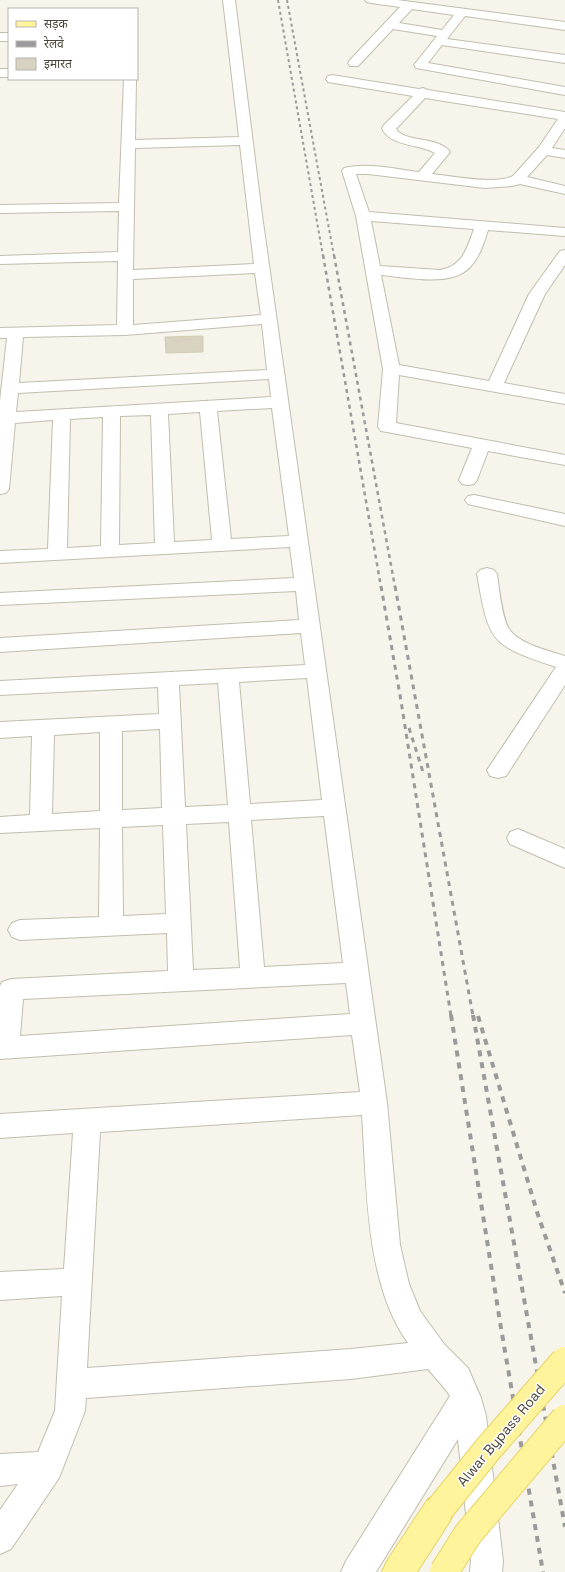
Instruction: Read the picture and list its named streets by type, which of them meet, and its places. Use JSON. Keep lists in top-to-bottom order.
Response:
{
  "streets": {
    "main road": ["Alwar Bypass Road"]
  },
  "legend": ["सड़क", "रेलवे", "इमारत"]
}
